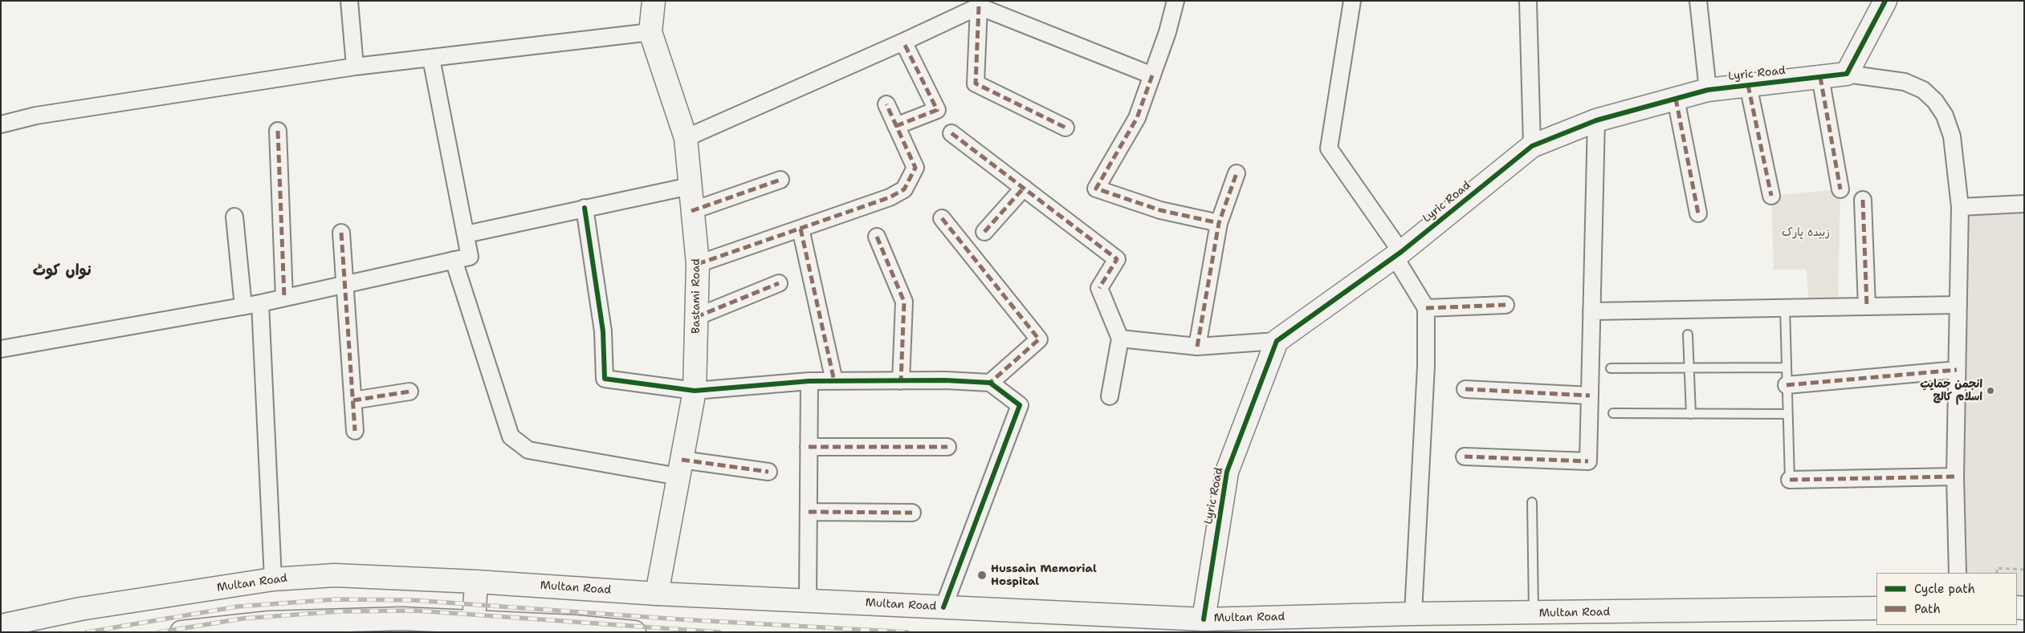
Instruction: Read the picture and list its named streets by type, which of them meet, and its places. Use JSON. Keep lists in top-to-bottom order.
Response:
{
  "streets": {
    "main road": ["Lyric Road", "Bastami Road", "Multan Road"]
  },
  "crossings": [
    ["Lyric Road", "Multan Road"],
    ["Bastami Road", "Multan Road"]
  ],
  "districts": ["نواں کوٹ"],
  "parks": ["زبیدہ پارک"],
  "places": ["انجمن حمایتِ اسلام کالج", "Hussain Memorial Hospital"],
  "legend": ["Cycle path", "Path"]
}
